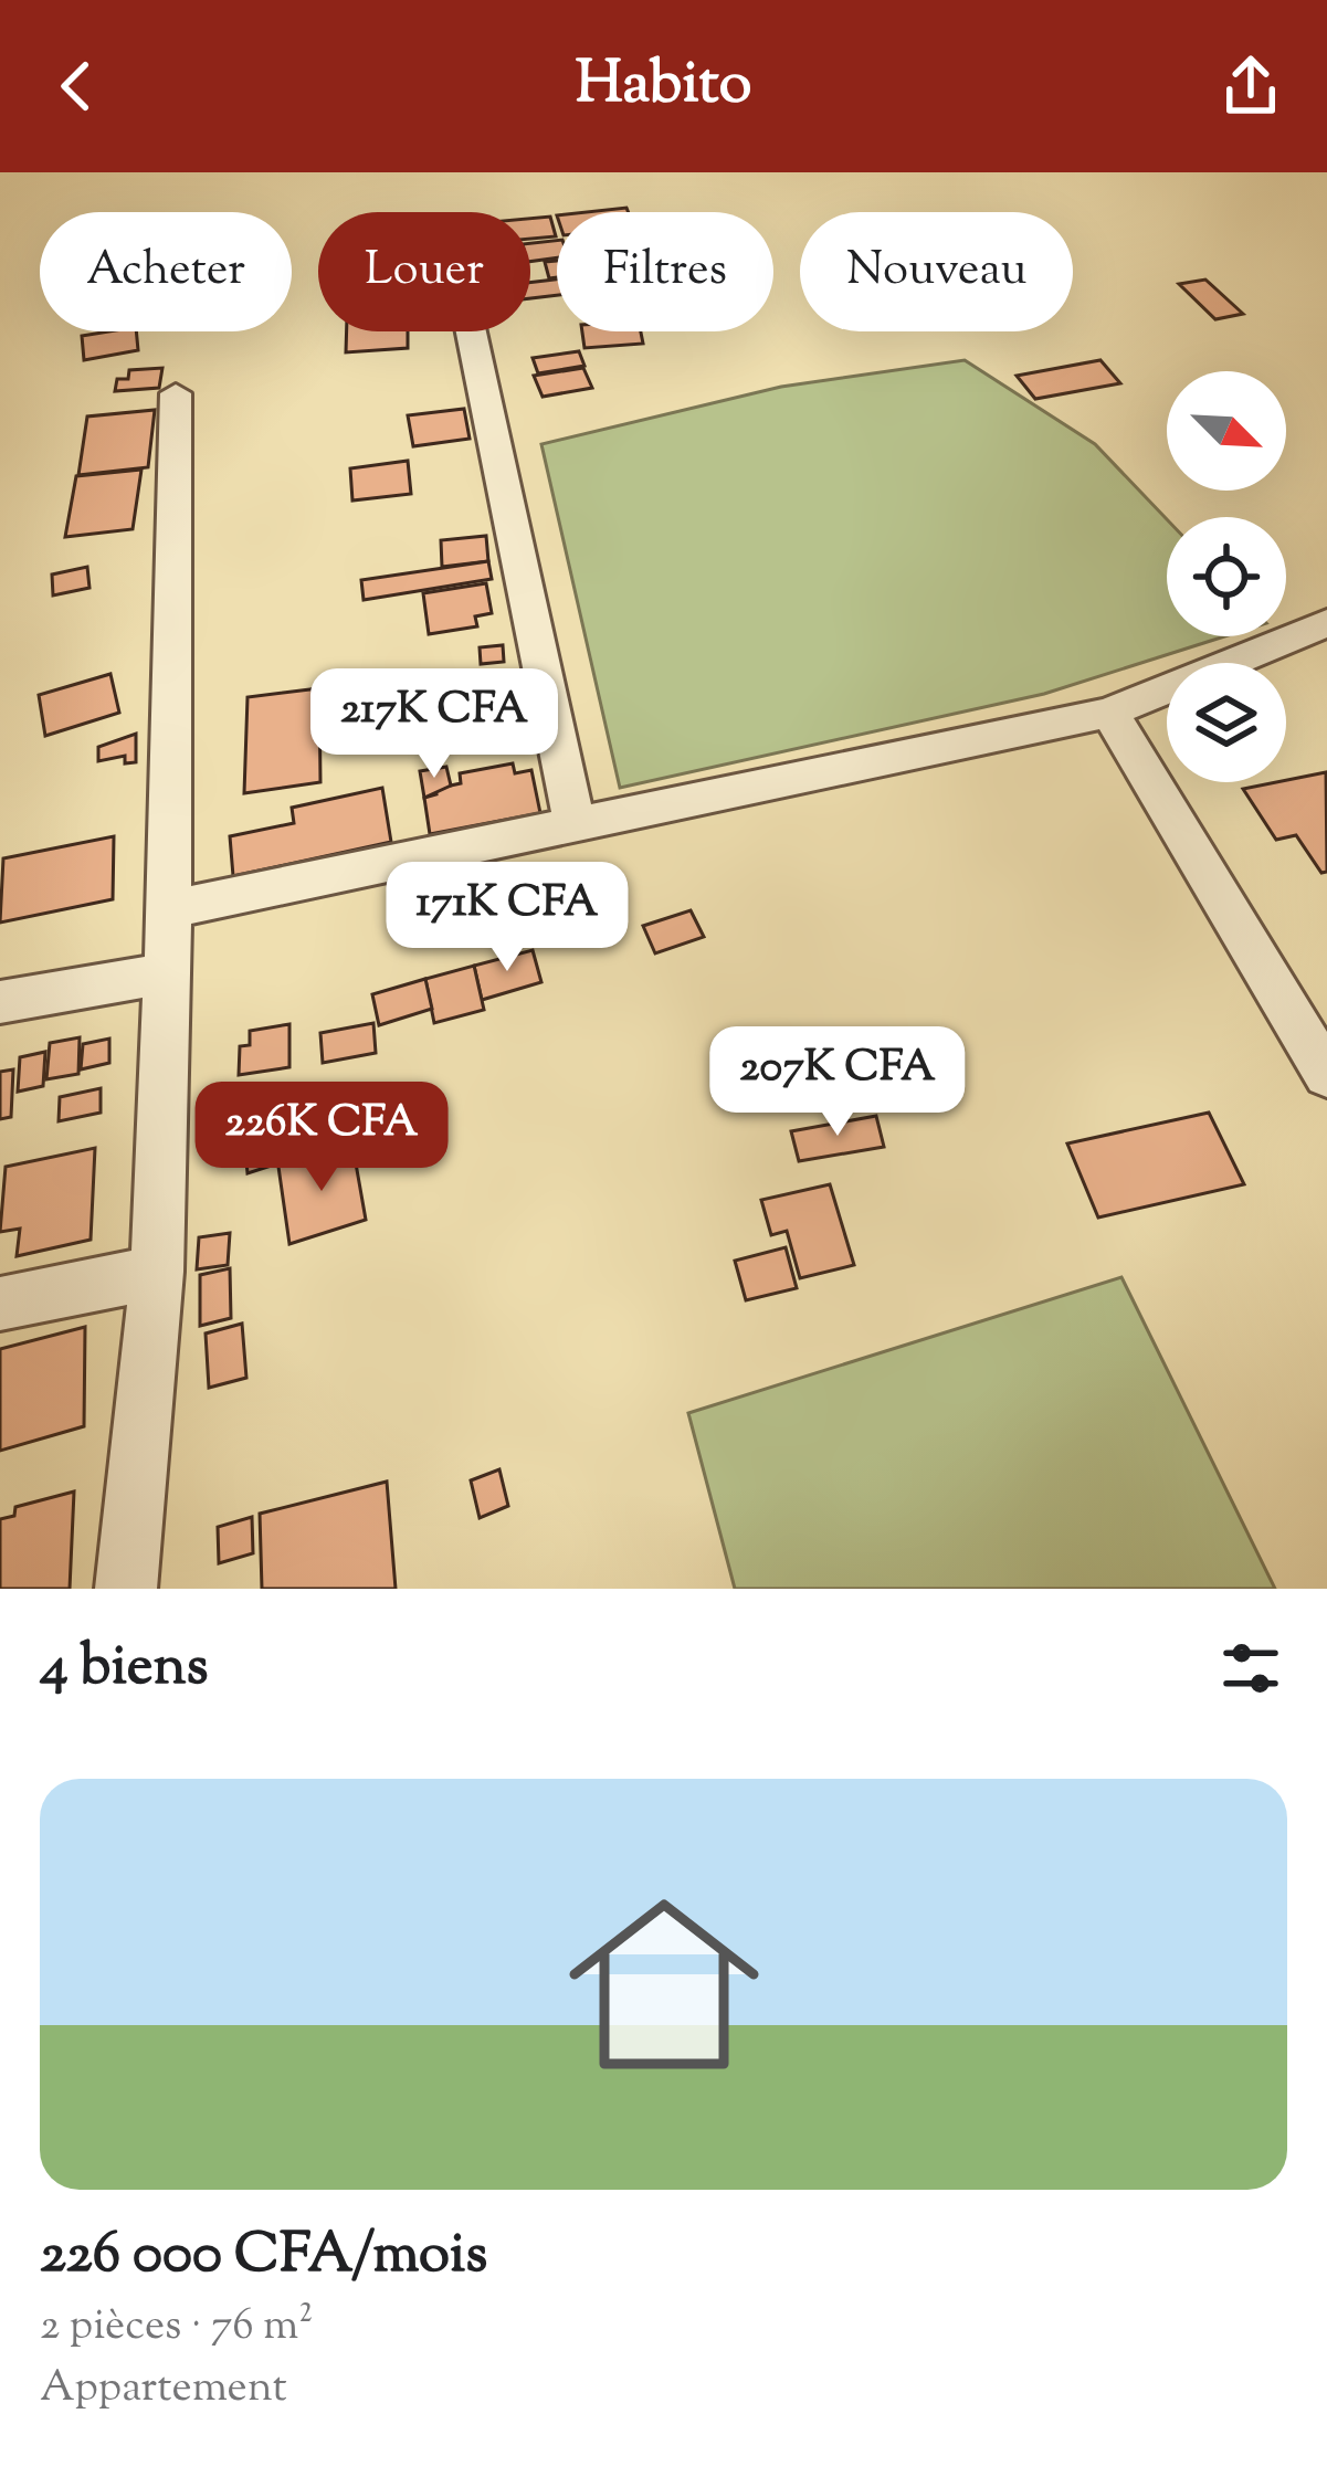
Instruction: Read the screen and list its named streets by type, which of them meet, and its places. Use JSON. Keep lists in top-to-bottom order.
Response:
{
  "north": "bottom right",
  "page": {
    "header": "Habito",
    "chip": [
      "Acheter",
      "Louer",
      "Filtres",
      "Nouveau"
    ],
    "price": [
      "217K CFA",
      "171K CFA",
      "207K CFA",
      "226K CFA"
    ],
    "heading": "4 biens",
    "list": [
      {
        "name": "226 000 CFA/mois",
        "note": "2 pièces · 76 m² · Appartement"
      }
    ]
  }
}
